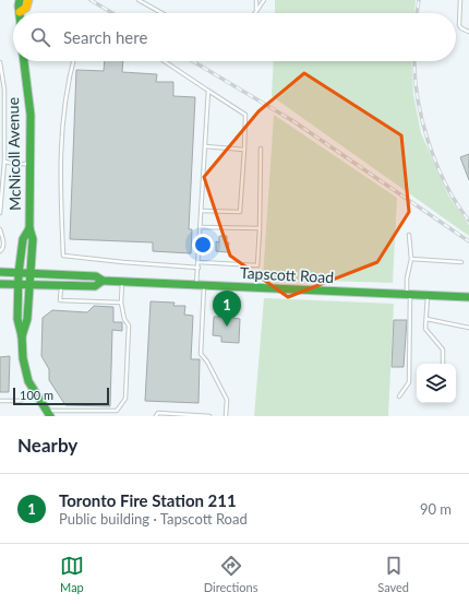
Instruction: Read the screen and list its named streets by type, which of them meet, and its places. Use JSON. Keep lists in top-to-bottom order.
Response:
{
  "streets": {
    "street": ["McNicoll Avenue", "Tapscott Road"]
  },
  "crossings": [
    ["McNicoll Avenue", "Tapscott Road"]
  ],
  "scale_bar": "100 m",
  "page": {
    "search": "Search here",
    "pins": "1",
    "scale": "100 m",
    "heading": "Nearby",
    "list": [
      {
        "mark": "1",
        "name": "Toronto Fire Station 211",
        "note": "Public building · Tapscott Road",
        "value": "90 m"
      }
    ],
    "nav": ["Map", "Directions", "Saved"]
  }
}
